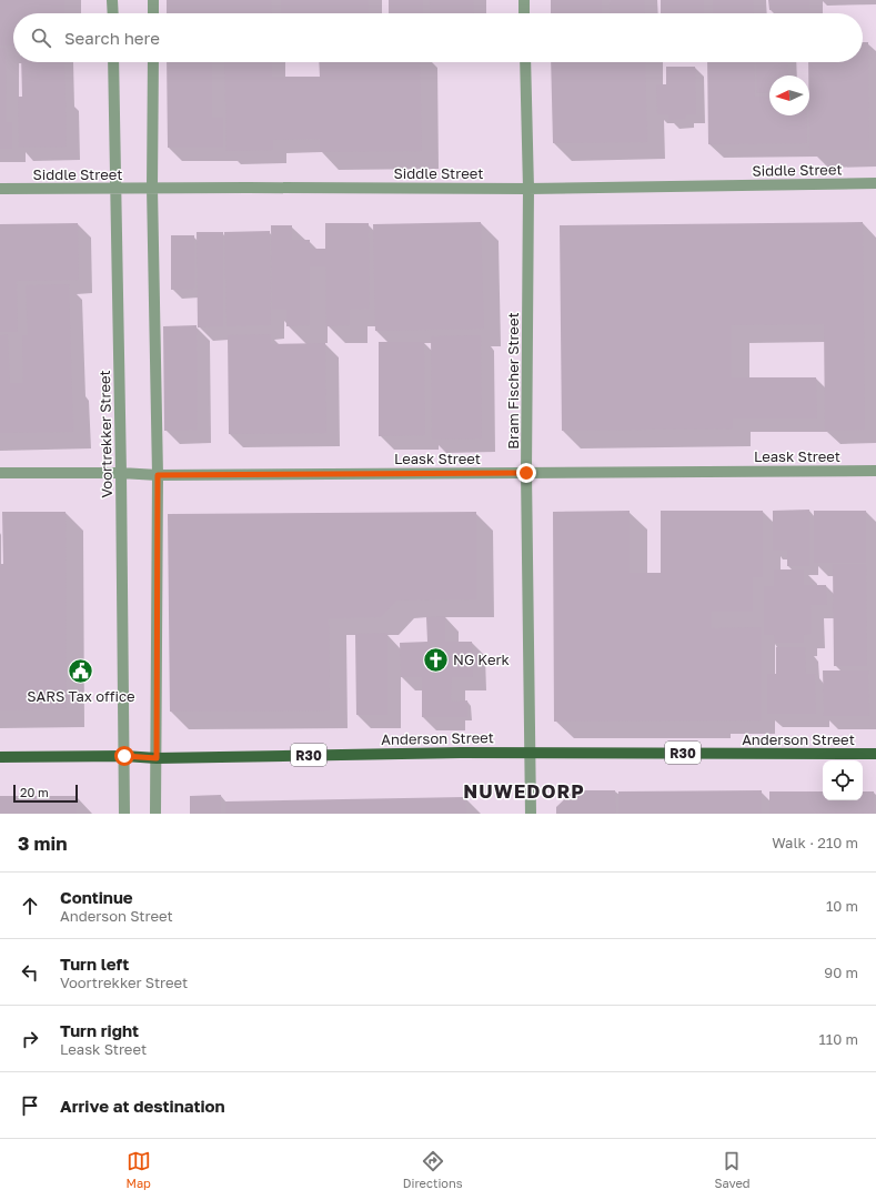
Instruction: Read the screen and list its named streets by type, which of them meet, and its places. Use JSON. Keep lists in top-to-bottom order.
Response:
{
  "streets": {
    "main road": ["Anderson Street", "R30"],
    "street": [
      "Siddle Street",
      "Bram Fischer Street",
      "Voortrekker Street",
      "Leask Street"
    ]
  },
  "crossings": [
    ["Siddle Street", "Bram Fischer Street"],
    ["Siddle Street", "Voortrekker Street"],
    ["Bram Fischer Street", "Leask Street"],
    ["Bram Fischer Street", "Anderson Street"],
    ["Voortrekker Street", "Leask Street"],
    ["Voortrekker Street", "Anderson Street"]
  ],
  "districts": ["NUWEDORP"],
  "places": {
    "church": ["NG Kerk"],
    "public building": ["SARS Tax office"]
  },
  "scale_bar": "20 m",
  "north": "left",
  "page": {
    "search": "Search here",
    "scale": "20 m",
    "heading": ["3 min", "Walk · 210 m"],
    "list": [
      ["Continue", "Anderson Street", "10 m"],
      ["Turn left", "Voortrekker Street", "90 m"],
      ["Turn right", "Leask Street", "110 m"],
      "Arrive at destination"
    ],
    "nav": ["Map", "Directions", "Saved"]
  }
}
